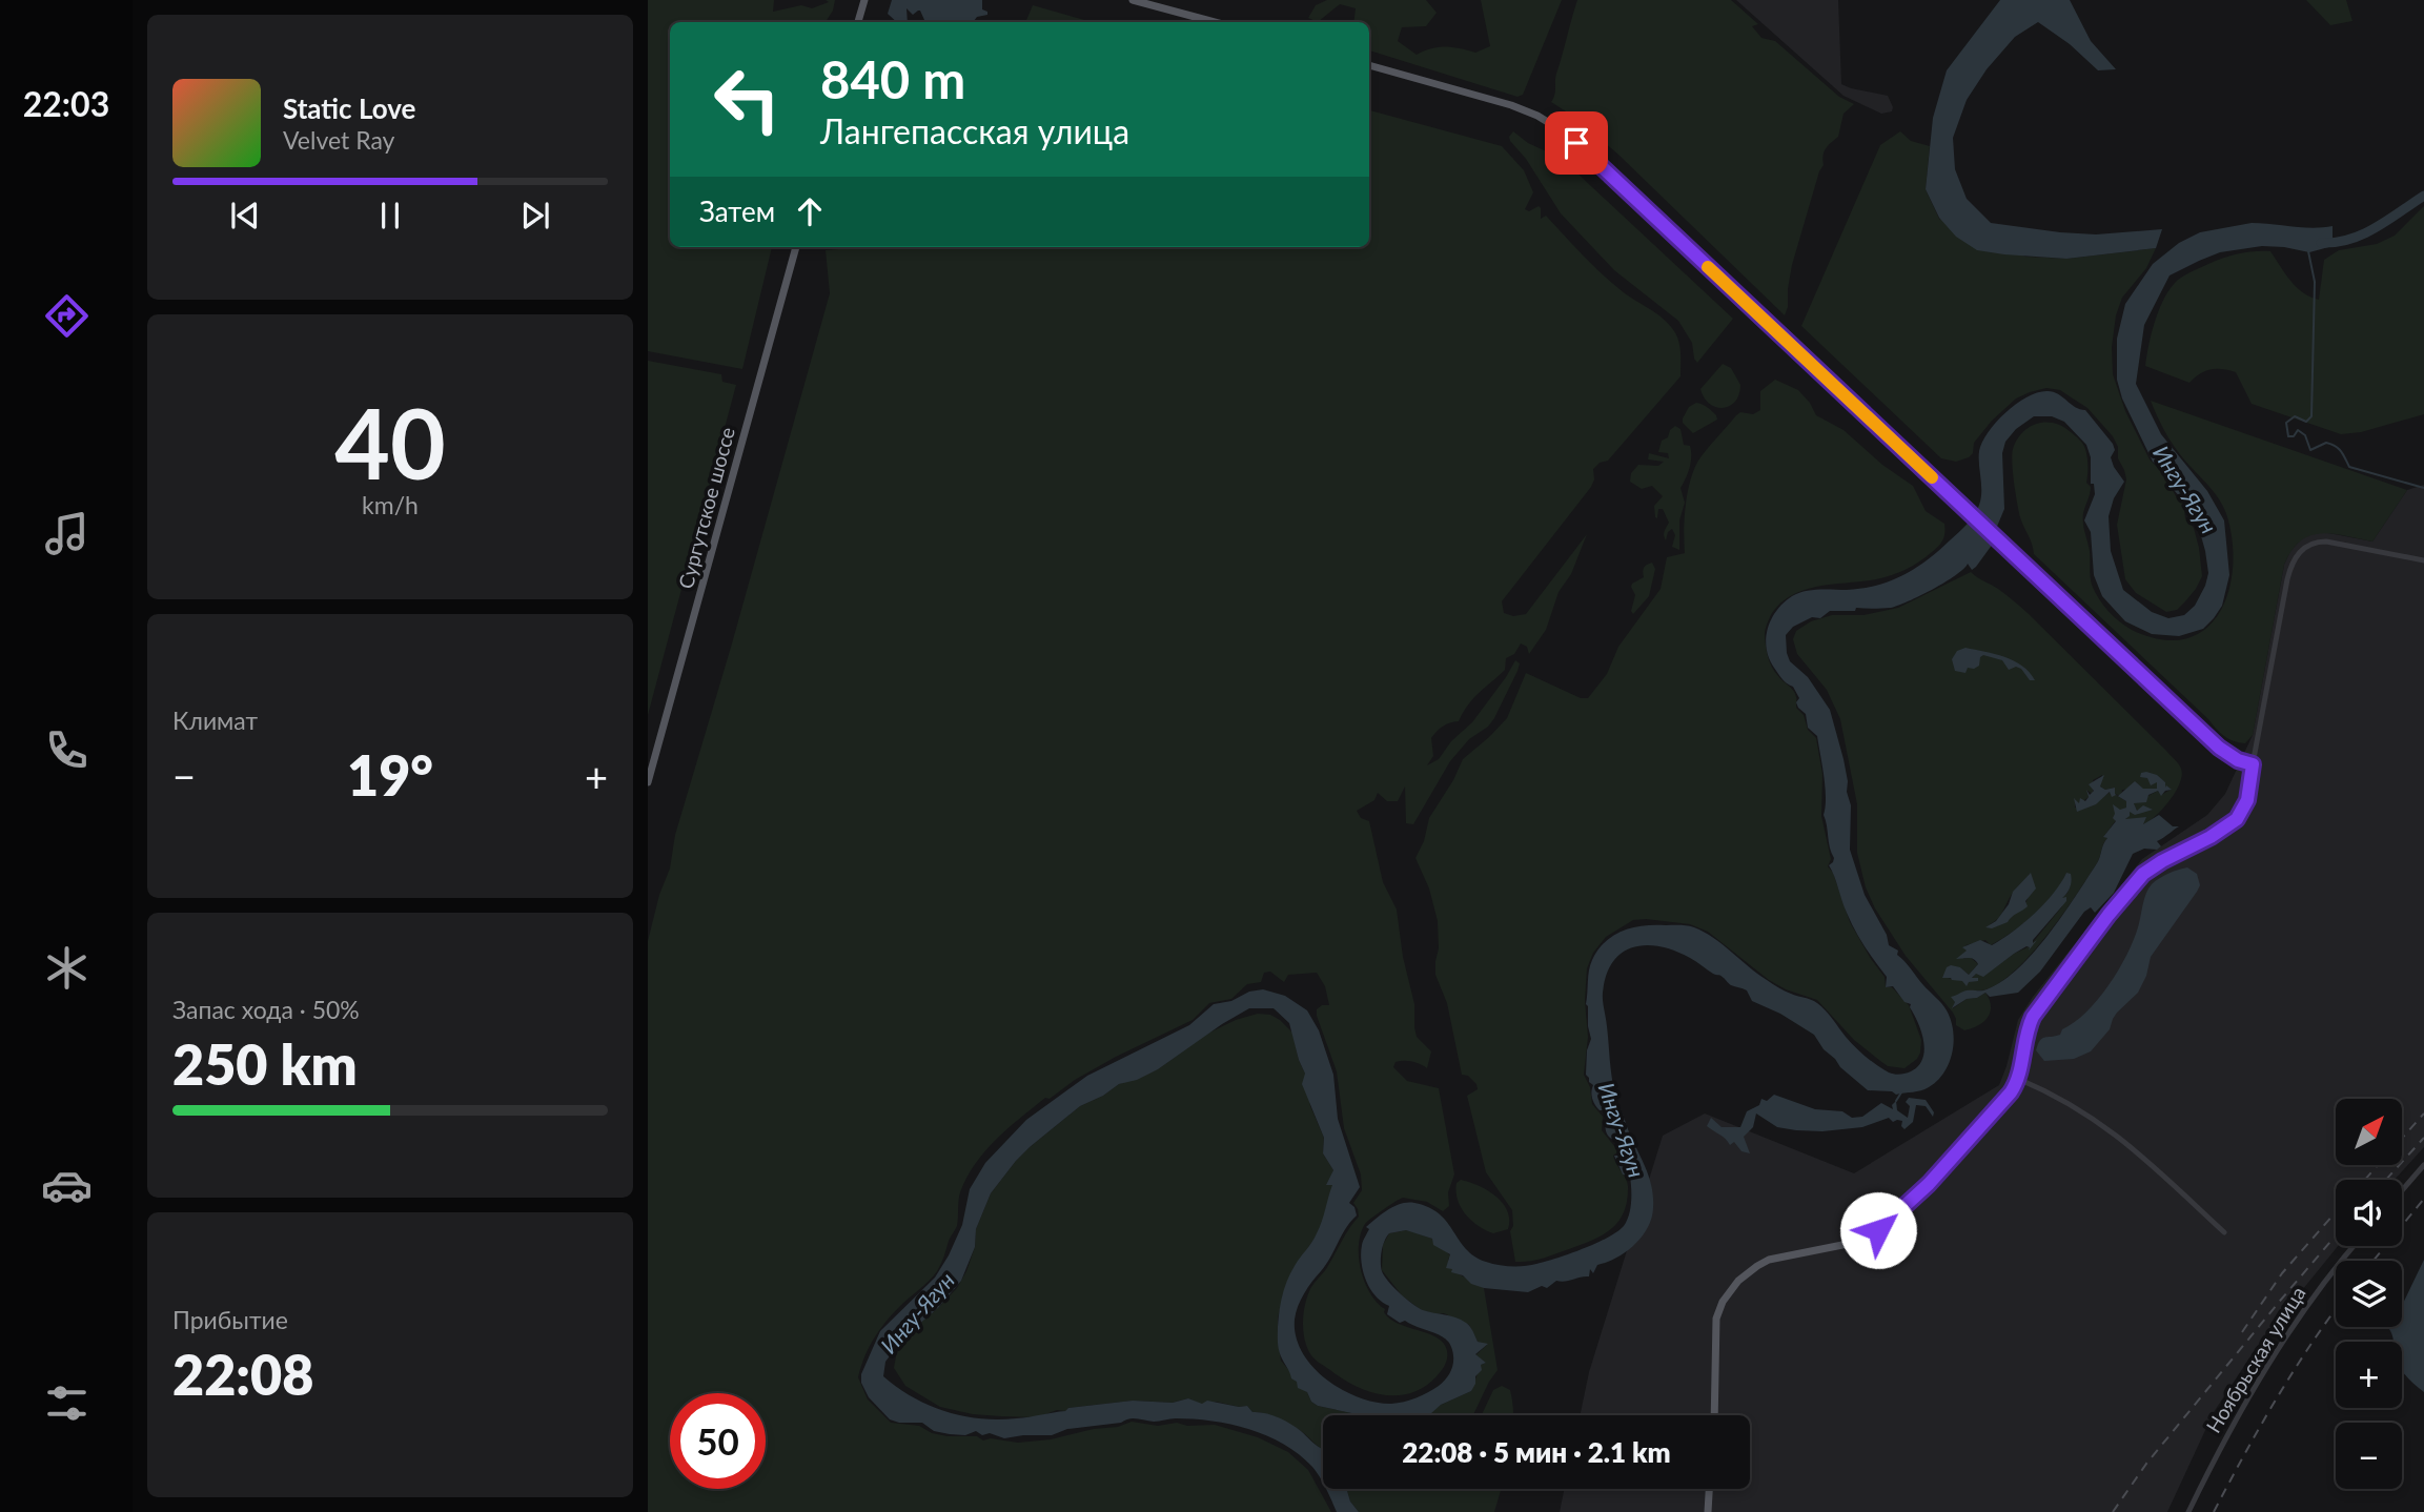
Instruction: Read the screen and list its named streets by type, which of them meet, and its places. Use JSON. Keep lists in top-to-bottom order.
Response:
{
  "streets": {
    "main road": ["Сургутское шоссе"],
    "street": ["Ноябрьская улица"]
  },
  "water": ["Ингу-Ягун"],
  "north": "top right",
  "page": {
    "tabs": "22:03",
    "turn": ["840 m", "Лангепасская улица"],
    "song": ["Static Love", "Velvet Ray"],
    "then": "Затем",
    "tile": [
      ["40", "km/h"],
      "Климат",
      ["Запас хода · 50%", "250 km"],
      ["Прибытие", "22:08"]
    ],
    "heat": ["−", "19°", "+"],
    "map_buttons": ["+", "−"],
    "limit": "50",
    "trip": "22:08 · 5 мин · 2.1 km"
  }
}
